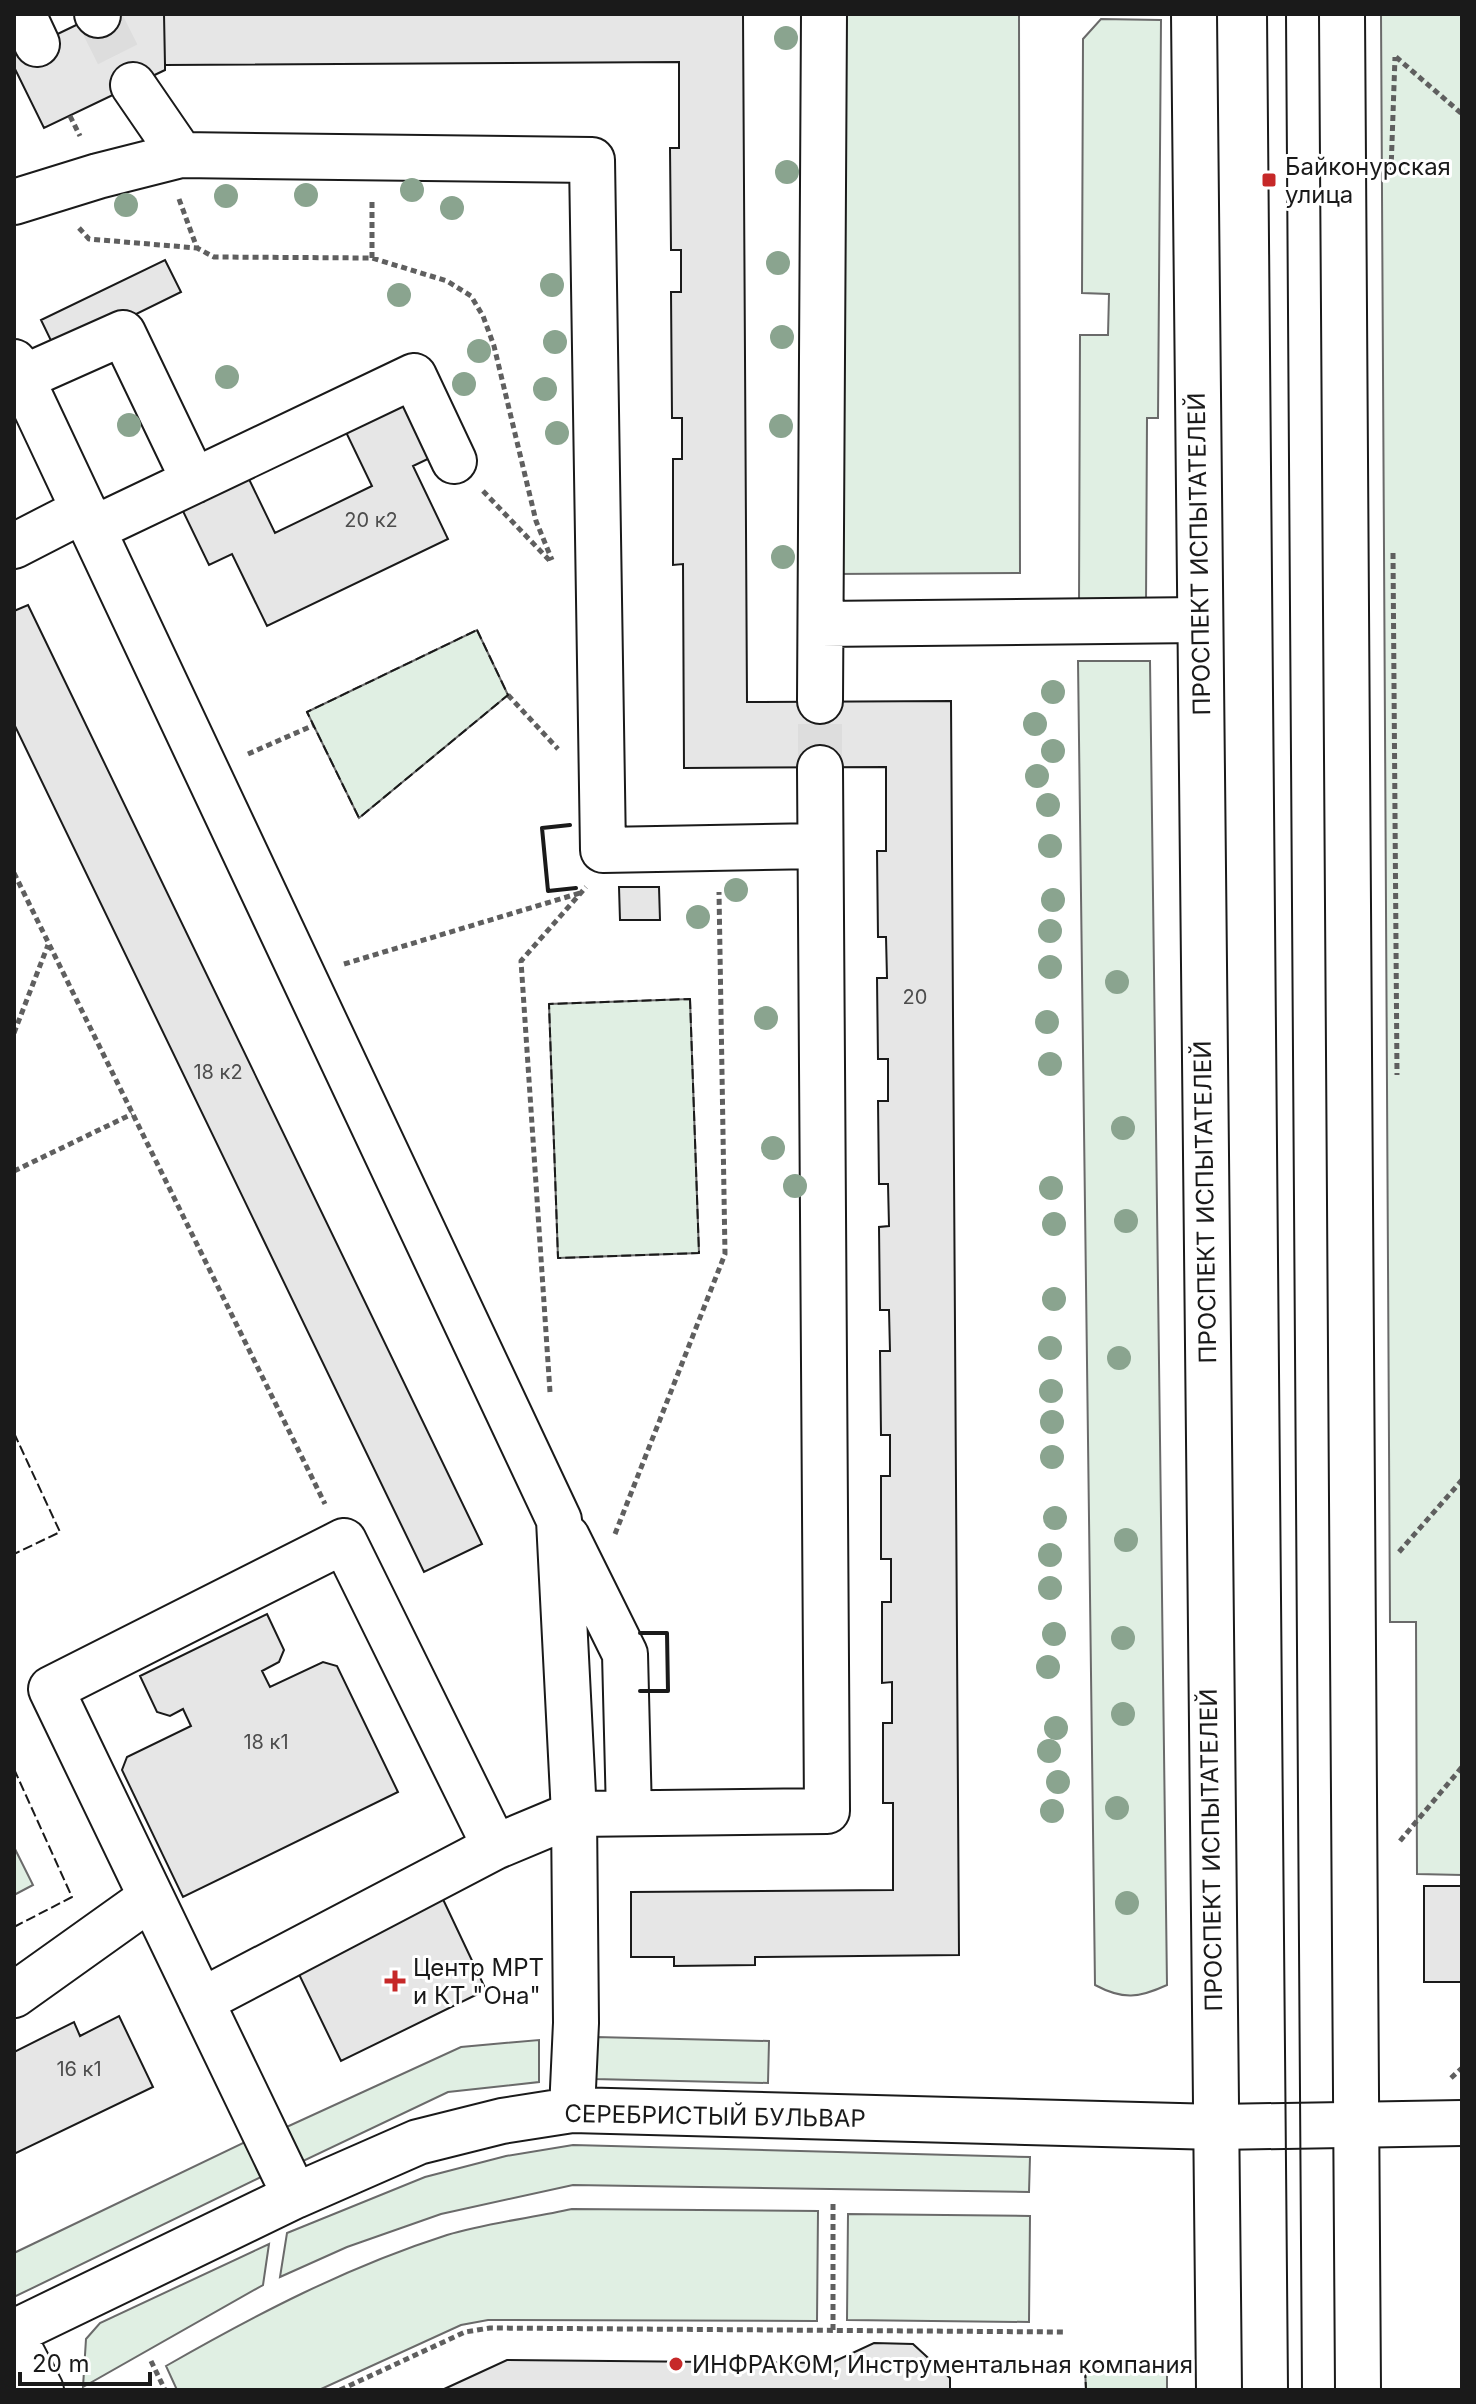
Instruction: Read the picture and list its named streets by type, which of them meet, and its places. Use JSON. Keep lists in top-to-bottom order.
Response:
{
  "streets": {
    "main road": ["ПРОСПЕКТ ИСПЫТАТЕЛЕЙ", "СЕРЕБРИСТЫЙ БУЛЬВАР"]
  },
  "crossings": [
    ["ПРОСПЕКТ ИСПЫТАТЕЛЕЙ", "СЕРЕБРИСТЫЙ БУЛЬВАР"]
  ],
  "places": {
    "transit": ["Байконурская улица"],
    "health": ["Центр МРТ и КТ \"Она\""],
    "other": ["ИНФРАКОМ, Инструментальная компания"]
  },
  "house_numbers": [
    "20 к2",
    "20",
    "18 к2",
    "18 к1",
    "16 к1"
  ],
  "scale_bar": "20 m"
}
